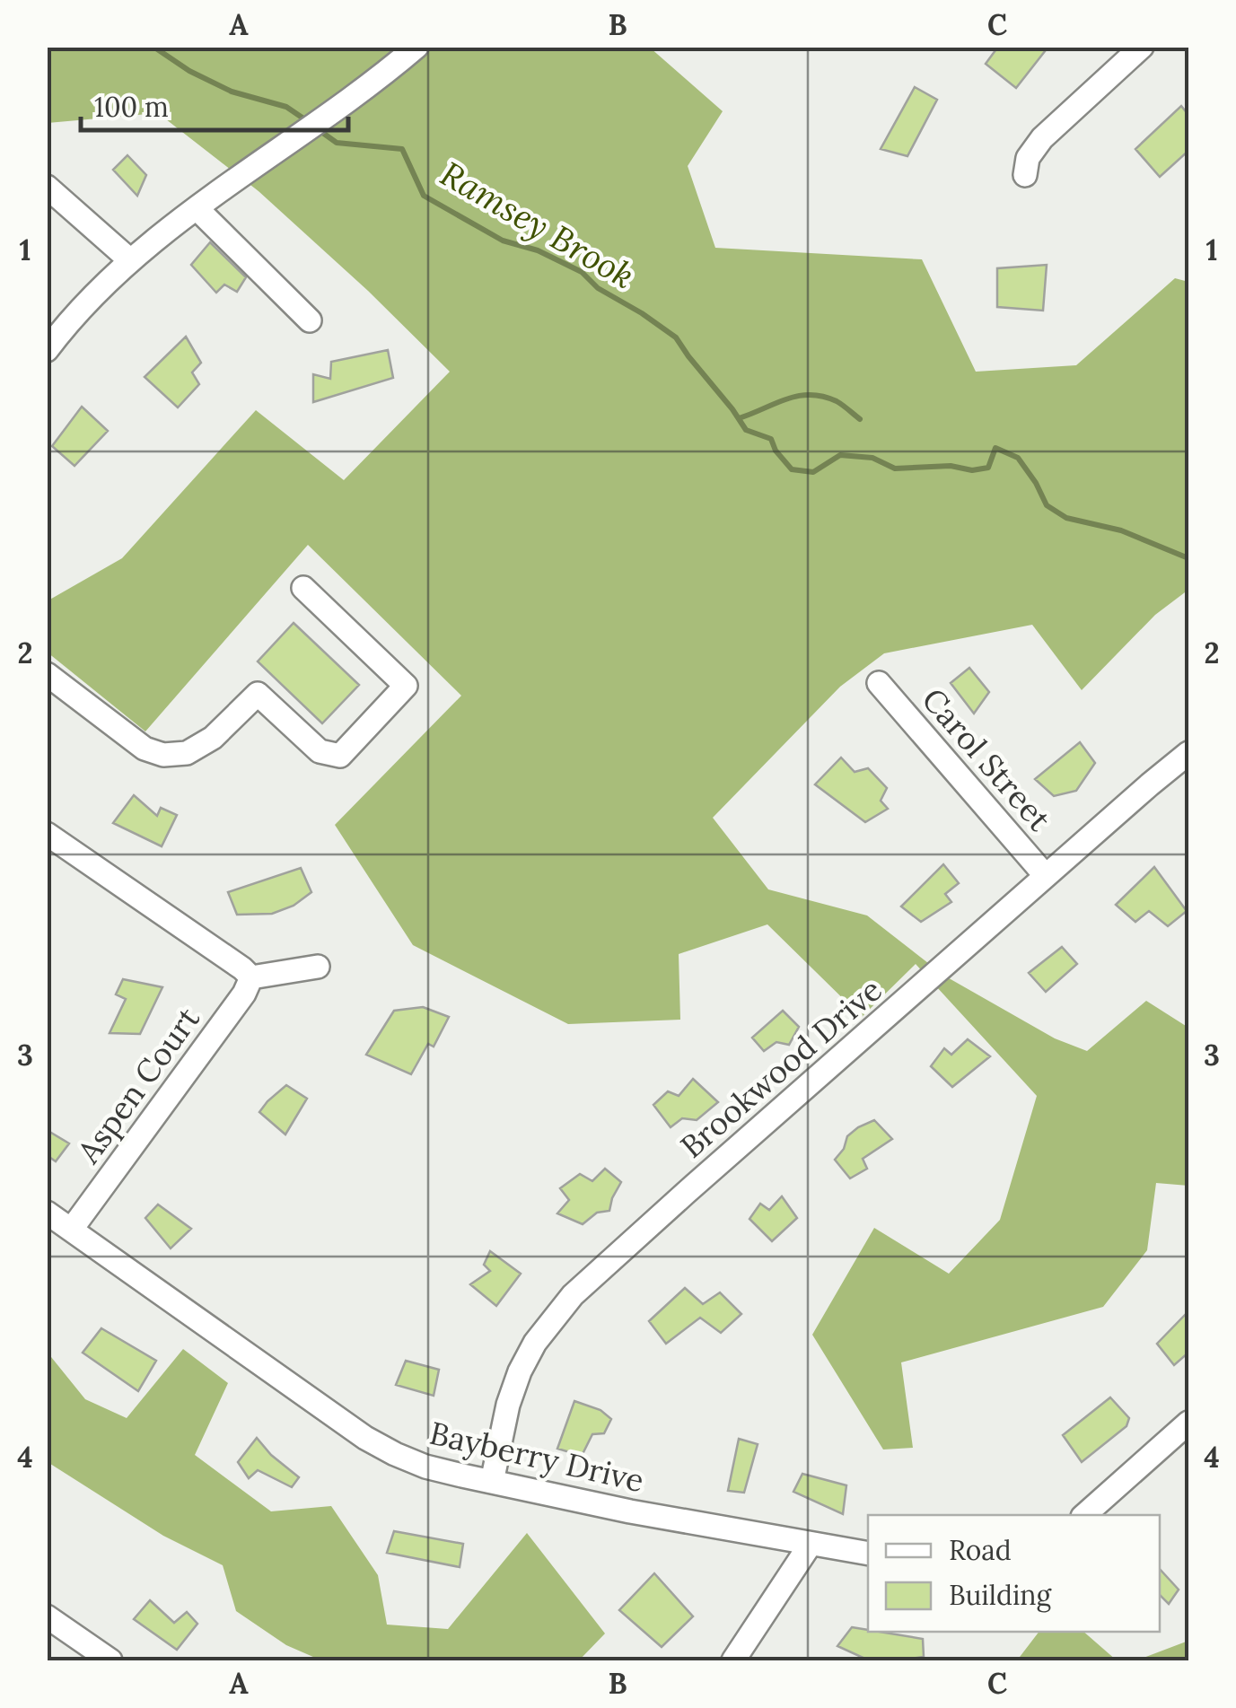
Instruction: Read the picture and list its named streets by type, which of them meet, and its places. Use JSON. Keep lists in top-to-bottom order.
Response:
{
  "streets": {
    "street": [
      "Carol Street",
      "Brookwood Drive",
      "Aspen Court",
      "Bayberry Drive"
    ]
  },
  "crossings": [
    ["Carol Street", "Brookwood Drive"],
    ["Brookwood Drive", "Bayberry Drive"],
    ["Aspen Court", "Bayberry Drive"]
  ],
  "water": ["Ramsey Brook"],
  "legend": ["Road", "Building"],
  "scale_bar": "100 m",
  "grid": {
    "columns": ["A", "B", "C"],
    "rows": [
      "1",
      "2",
      "3",
      "4"
    ]
  }
}
